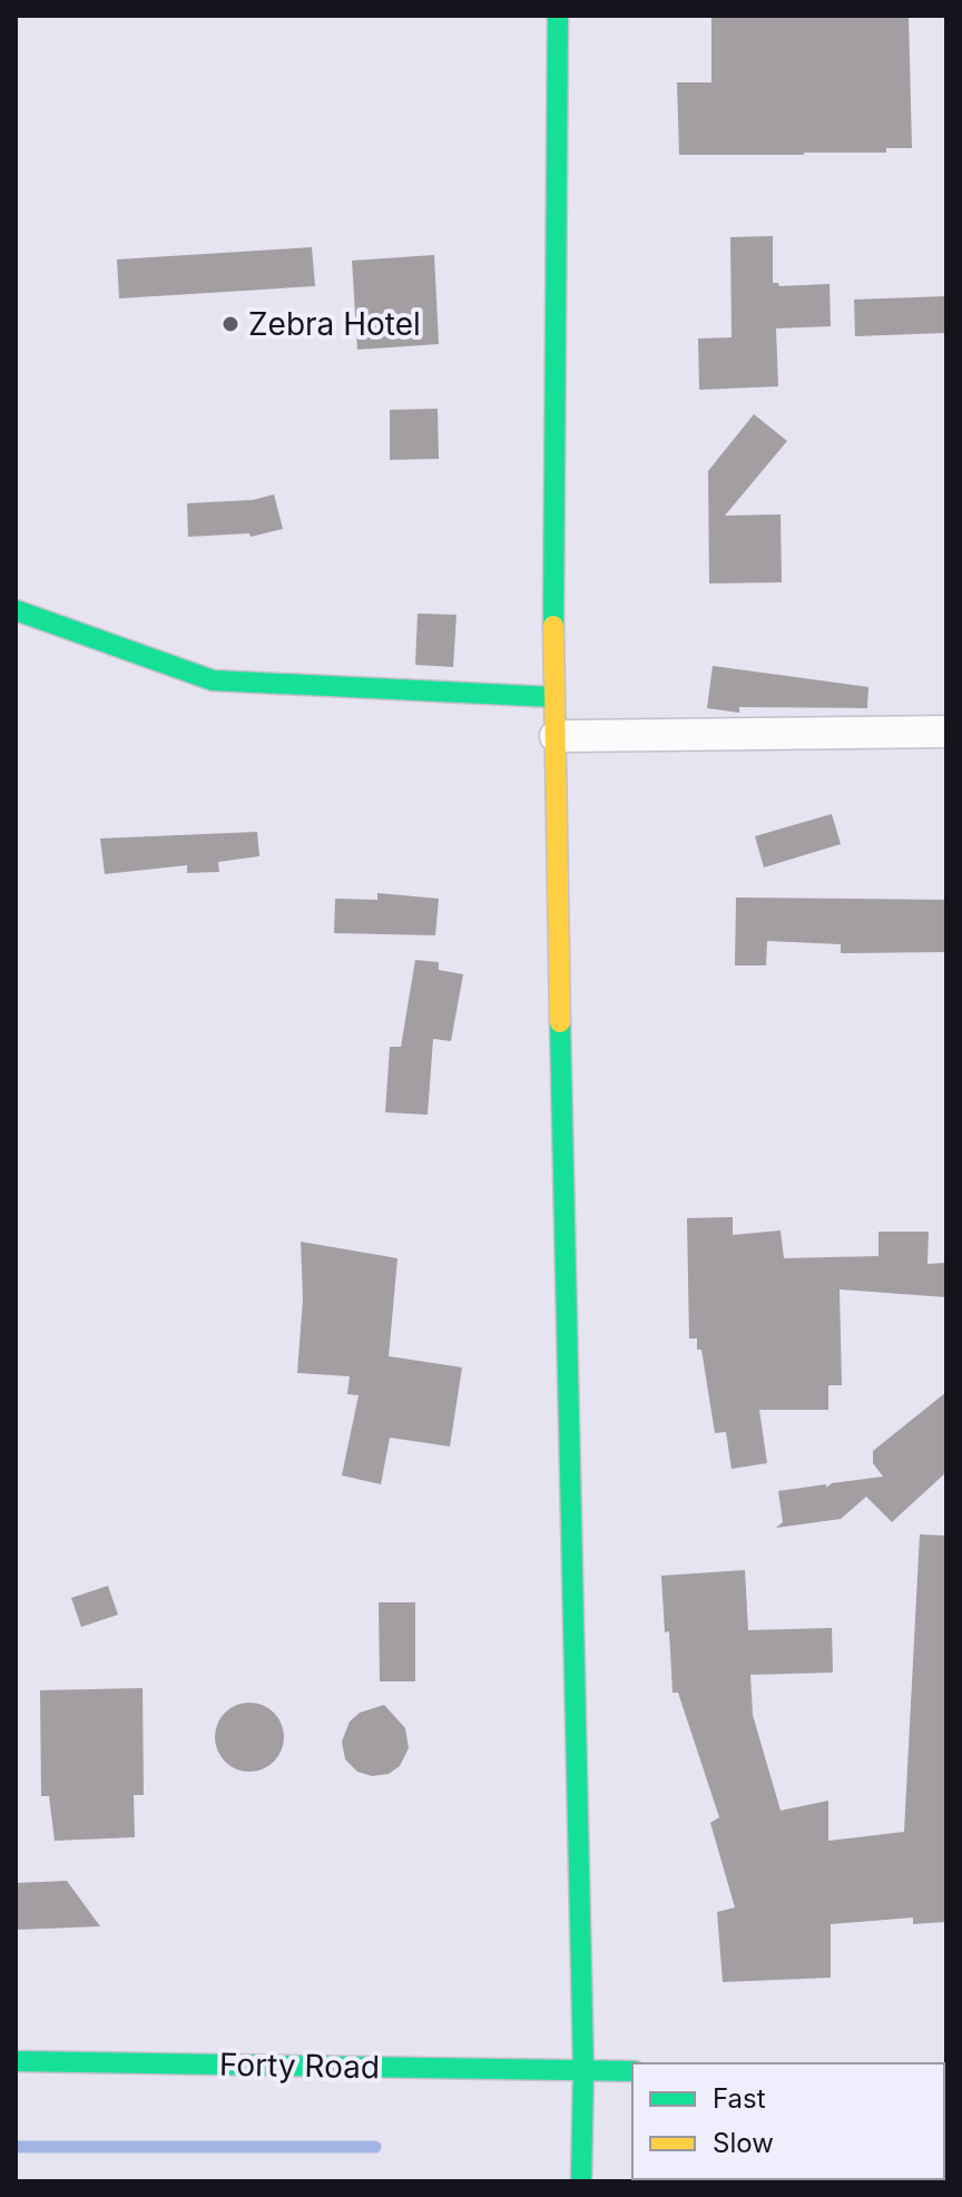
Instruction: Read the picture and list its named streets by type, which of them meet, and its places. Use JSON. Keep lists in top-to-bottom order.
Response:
{
  "streets": {
    "street": ["Forty Road"]
  },
  "places": ["Zebra Hotel"],
  "legend": ["Fast", "Slow"]
}
